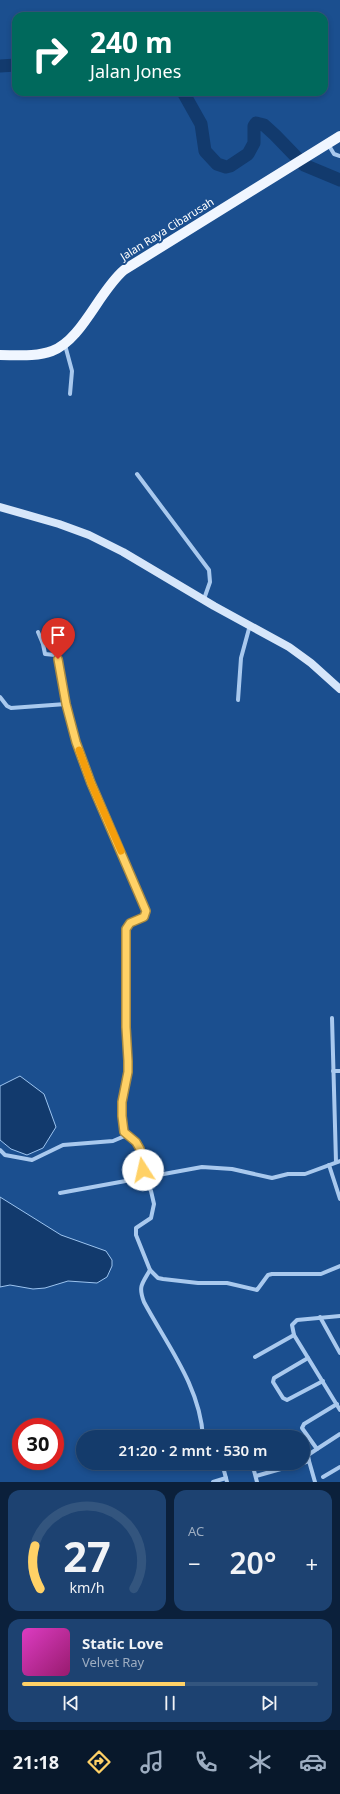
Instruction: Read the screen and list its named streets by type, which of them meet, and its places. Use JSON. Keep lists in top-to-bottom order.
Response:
{
  "streets": {
    "main road": ["Jalan Raya Cibarusah"]
  },
  "page": {
    "turn": ["240 m", "Jalan Jones"],
    "limit": "30",
    "trip": "21:20 · 2 mnt · 530 m",
    "tile": "AC",
    "heat": ["−", "20°", "+"],
    "song": ["Static Love", "Velvet Ray"],
    "tabs": "21:18",
    "gauge": ["27", "km/h"]
  }
}
